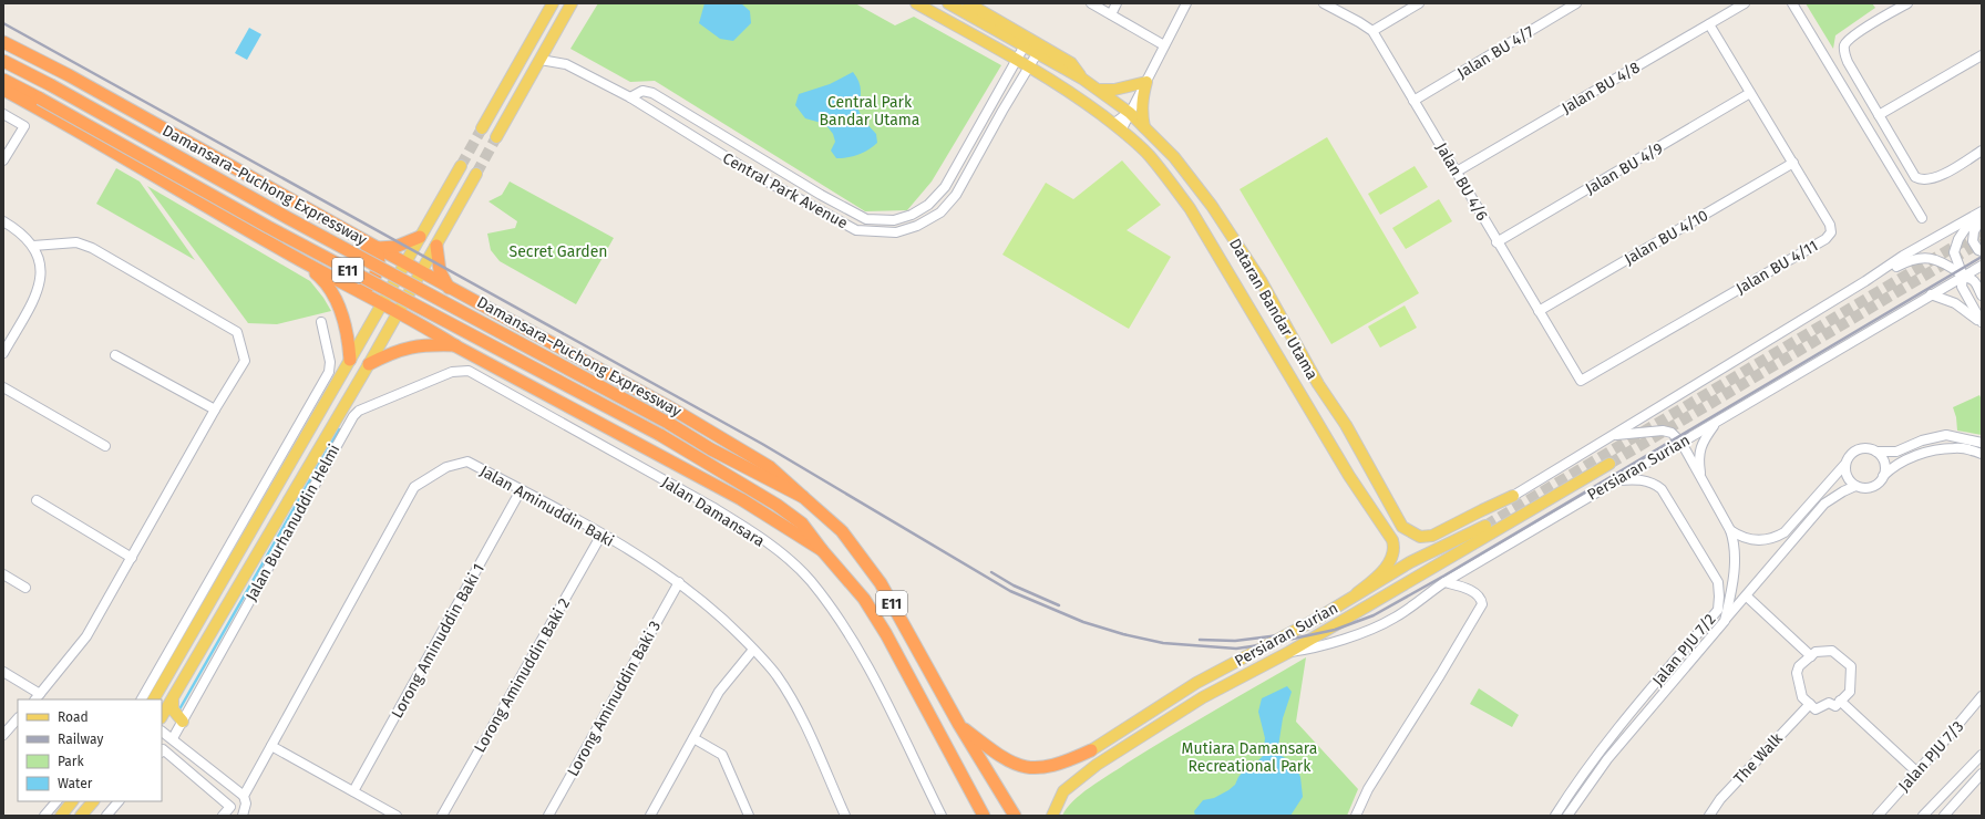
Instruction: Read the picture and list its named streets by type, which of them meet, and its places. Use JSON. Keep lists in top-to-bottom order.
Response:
{
  "streets": {
    "highway": ["Damansara–Puchong Expressway", "E11"],
    "main road": ["Dataran Bandar Utama", "Persiaran Surian", "Jalan Burhanuddin Helmi"],
    "street": [
      "Jalan BU 4/7",
      "Jalan BU 4/8",
      "Jalan BU 4/9",
      "Jalan BU 4/6",
      "Central Park Avenue",
      "Jalan BU 4/10",
      "Jalan BU 4/11",
      "Jalan Aminuddin Baki",
      "Jalan Damansara",
      "Lorong Aminuddin Baki 1",
      "Jalan PJU 7/2",
      "Lorong Aminuddin Baki 2",
      "Lorong Aminuddin Baki 3",
      "Jalan PJU 7/3",
      "The Walk"
    ]
  },
  "crossings": [
    ["Jalan BU 4/7", "Jalan BU 4/6"],
    ["Jalan BU 4/8", "Jalan BU 4/6"],
    ["Jalan BU 4/8", "Jalan BU 4/11"],
    ["Jalan BU 4/9", "Jalan BU 4/6"],
    ["Jalan BU 4/9", "Jalan BU 4/11"],
    ["Jalan BU 4/6", "Jalan BU 4/10"],
    ["Jalan BU 4/6", "Jalan BU 4/11"],
    ["Central Park Avenue", "Dataran Bandar Utama"],
    ["Jalan BU 4/10", "Jalan BU 4/11"],
    ["Dataran Bandar Utama", "Persiaran Surian"],
    ["Persiaran Surian", "Jalan PJU 7/2"],
    ["Jalan Aminuddin Baki", "Lorong Aminuddin Baki 1"],
    ["Jalan Aminuddin Baki", "Lorong Aminuddin Baki 2"],
    ["Jalan Aminuddin Baki", "Lorong Aminuddin Baki 3"],
    ["Jalan Damansara", "Jalan Burhanuddin Helmi"]
  ],
  "parks": ["Central Park Bandar Utama", "Secret Garden", "Mutiara Damansara Recreational Park"],
  "legend": [
    "Road",
    "Railway",
    "Park",
    "Water"
  ]
}
